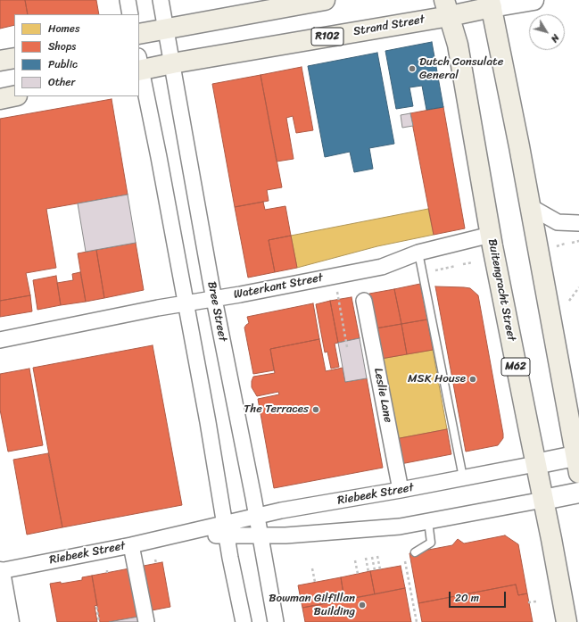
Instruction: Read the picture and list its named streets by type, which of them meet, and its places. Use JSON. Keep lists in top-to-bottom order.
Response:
{
  "streets": {
    "main road": [
      "Strand Street",
      "R102",
      "Buitengracht Street",
      "M62"
    ],
    "street": [
      "Waterkant Street",
      "Bree Street",
      "Leslie Lane",
      "Riebeek Street"
    ]
  },
  "crossings": [
    ["Strand Street", "Buitengracht Street"],
    ["Strand Street", "Bree Street"],
    ["Waterkant Street", "Buitengracht Street"],
    ["Waterkant Street", "Bree Street"],
    ["Buitengracht Street", "Riebeek Street"],
    ["Bree Street", "Riebeek Street"],
    ["Leslie Lane", "Riebeek Street"]
  ],
  "places": [
    "Dutch Consulate General",
    "MSK House",
    "The Terraces",
    "Bowman Gilfillan Building"
  ],
  "legend": [
    "Homes",
    "Shops",
    "Public",
    "Other"
  ],
  "scale_bar": "20 m",
  "north": "bottom right"
}
